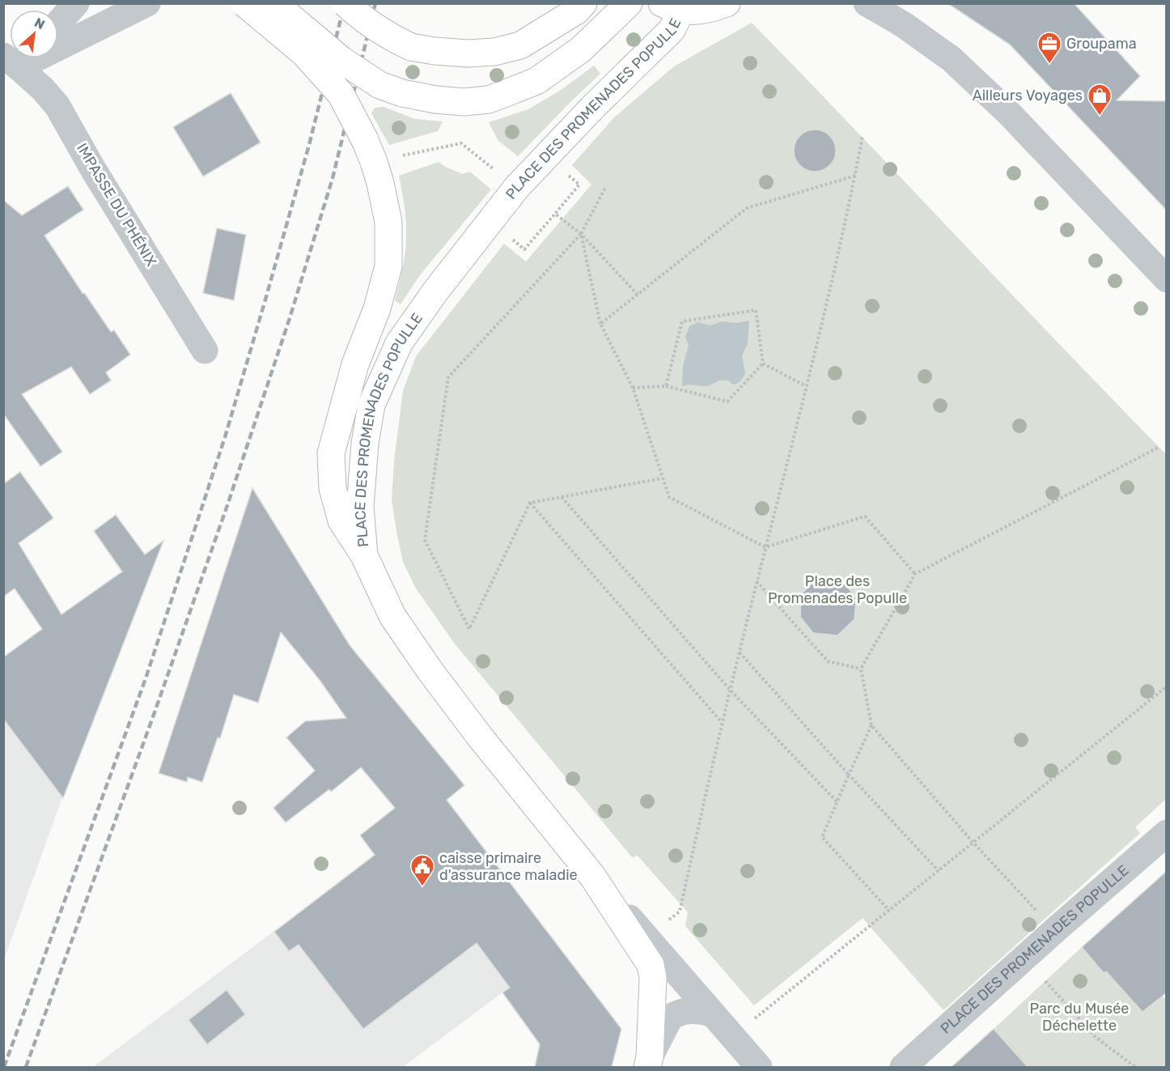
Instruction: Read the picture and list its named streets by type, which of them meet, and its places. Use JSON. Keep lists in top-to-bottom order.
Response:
{
  "streets": {
    "main road": ["PLACE DES PROMENADES POPULLE"],
    "street": ["IMPASSE DU PHÉNIX"]
  },
  "parks": ["Place des Promenades Populle", "Parc du Musée Déchelette"],
  "places": {
    "office": ["Groupama"],
    "shop": ["Ailleurs Voyages"],
    "public building": ["caisse primaire d'assurance maladie"]
  },
  "north": "top right"
}
